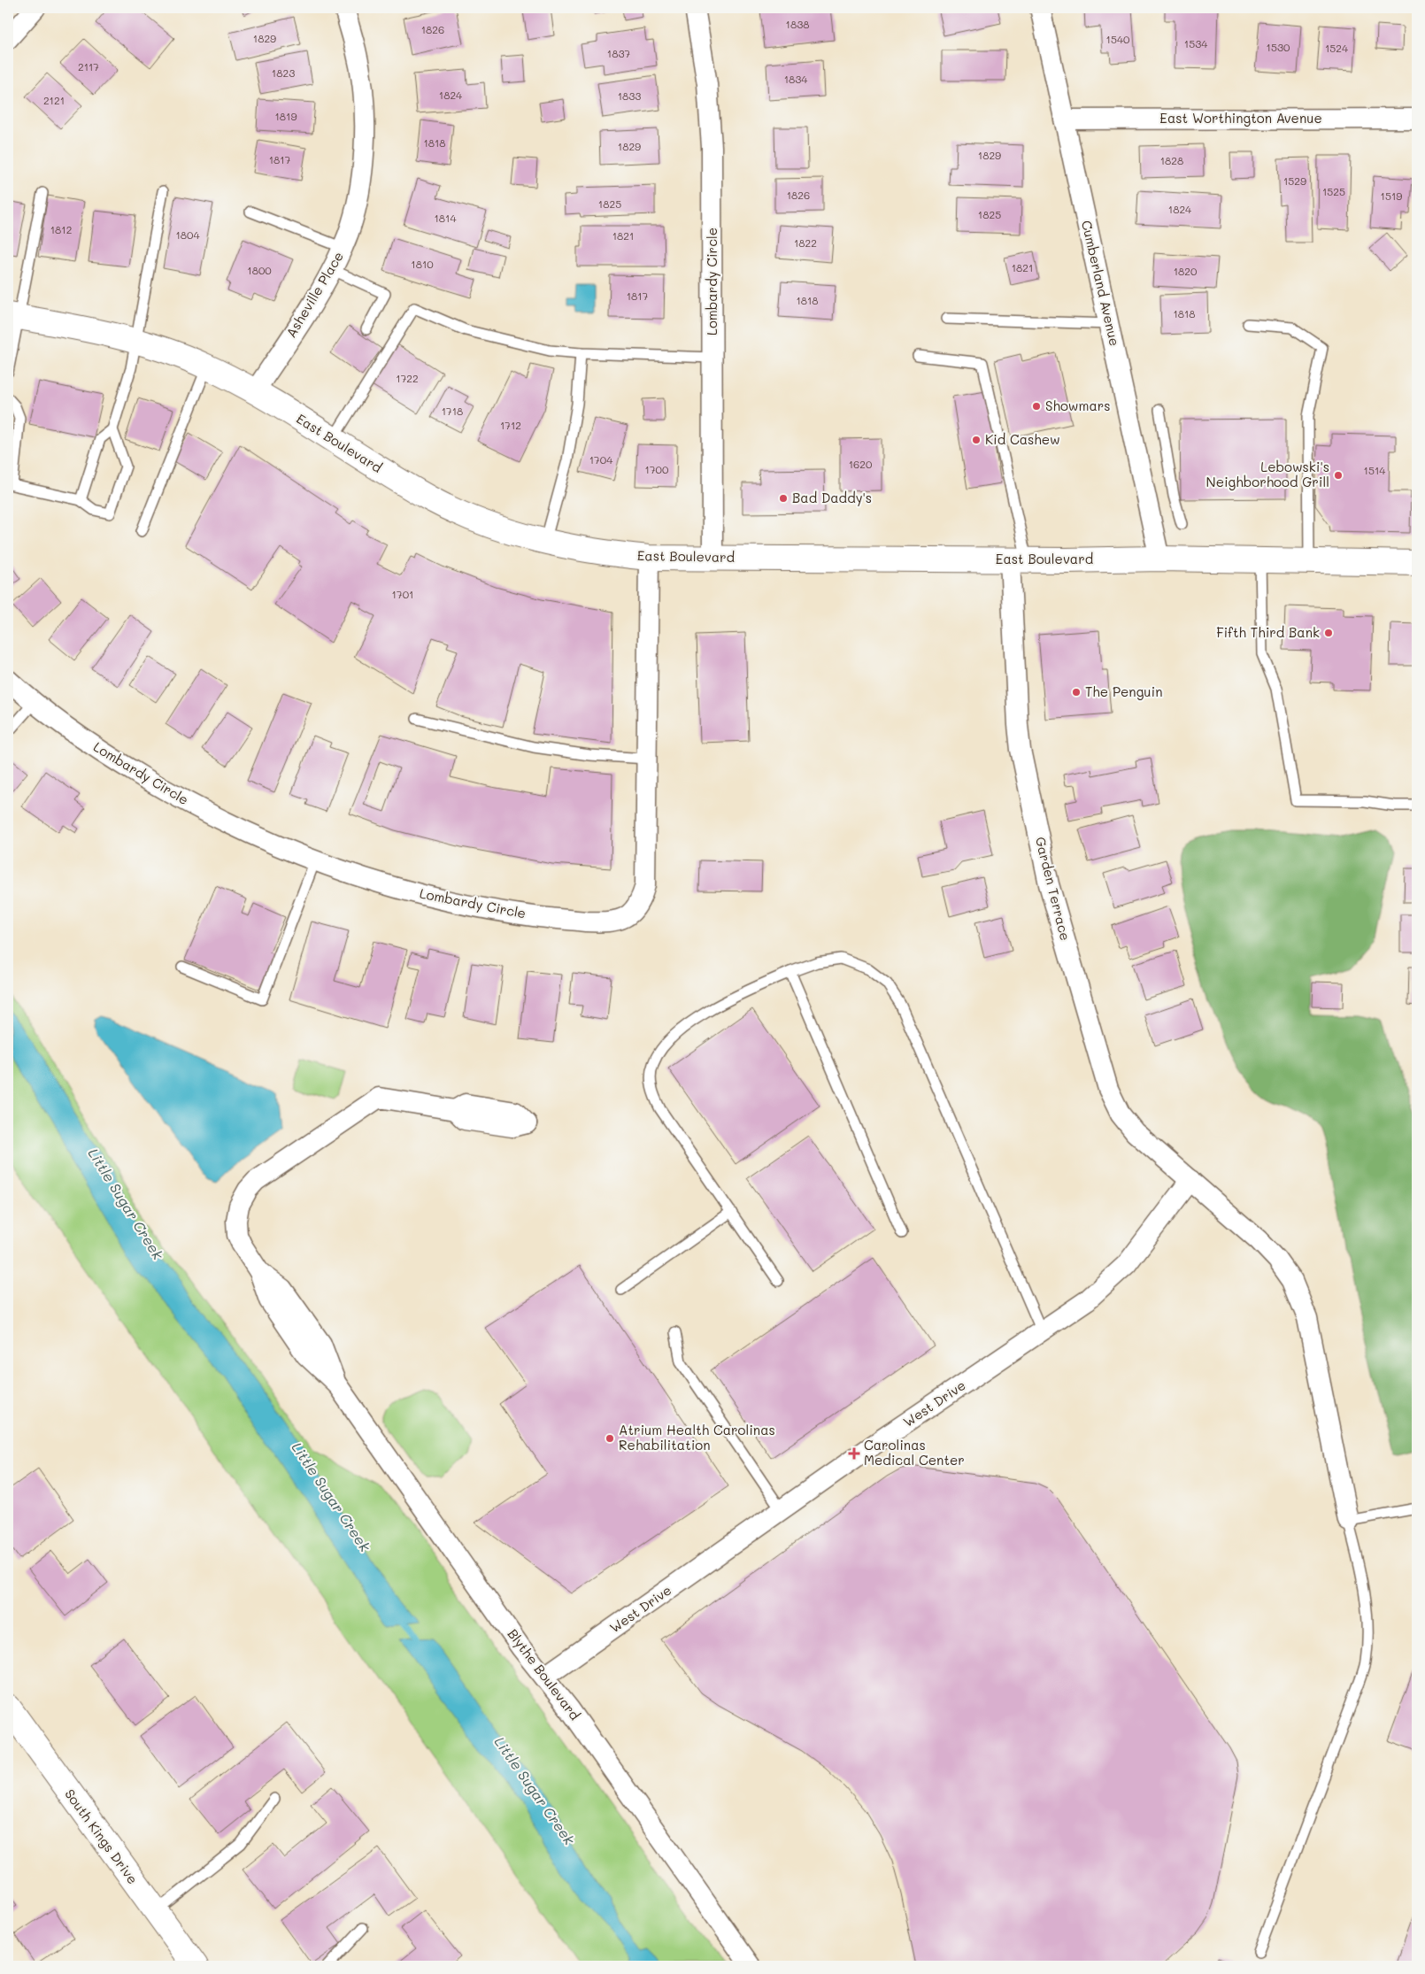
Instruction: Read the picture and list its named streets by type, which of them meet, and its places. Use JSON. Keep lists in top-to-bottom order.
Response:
{
  "streets": {
    "street": [
      "East Worthington Avenue",
      "Lombardy Circle",
      "Cumberland Avenue",
      "Asheville Place",
      "East Boulevard",
      "Garden Terrace",
      "West Drive",
      "Blythe Boulevard",
      "South Kings Drive"
    ]
  },
  "crossings": [
    ["East Worthington Avenue", "Cumberland Avenue"],
    ["Lombardy Circle", "East Boulevard"],
    ["Cumberland Avenue", "East Boulevard"],
    ["Asheville Place", "East Boulevard"],
    ["East Boulevard", "Garden Terrace"],
    ["Garden Terrace", "West Drive"],
    ["West Drive", "Blythe Boulevard"]
  ],
  "water": ["Little Sugar Creek"],
  "places": {
    "other": [
      "Showmars",
      "Kid Cashew",
      "Lebowski's Neighborhood Grill",
      "Bad Daddy's",
      "Fifth Third Bank",
      "The Penguin",
      "Atrium Health Carolinas Rehabilitation"
    ],
    "health": ["Carolinas Medical Center"]
  },
  "house_numbers": [
    "1838",
    "1826",
    "1829",
    "1540",
    "1534",
    "1530",
    "1524",
    "1837",
    "2117",
    "1823",
    "1834",
    "1824",
    "1833",
    "2121",
    "1819",
    "1818",
    "1829",
    "1829",
    "1817",
    "1828",
    "1529",
    "1525",
    "1826",
    "1519",
    "1825",
    "1824",
    "1825",
    "1814",
    "1812",
    "1804",
    "1821",
    "1822",
    "1810",
    "1821",
    "1800",
    "1820",
    "1817",
    "1818",
    "1818",
    "1722",
    "1718",
    "1712",
    "1704",
    "1620",
    "1700",
    "1514",
    "1701"
  ]
}
